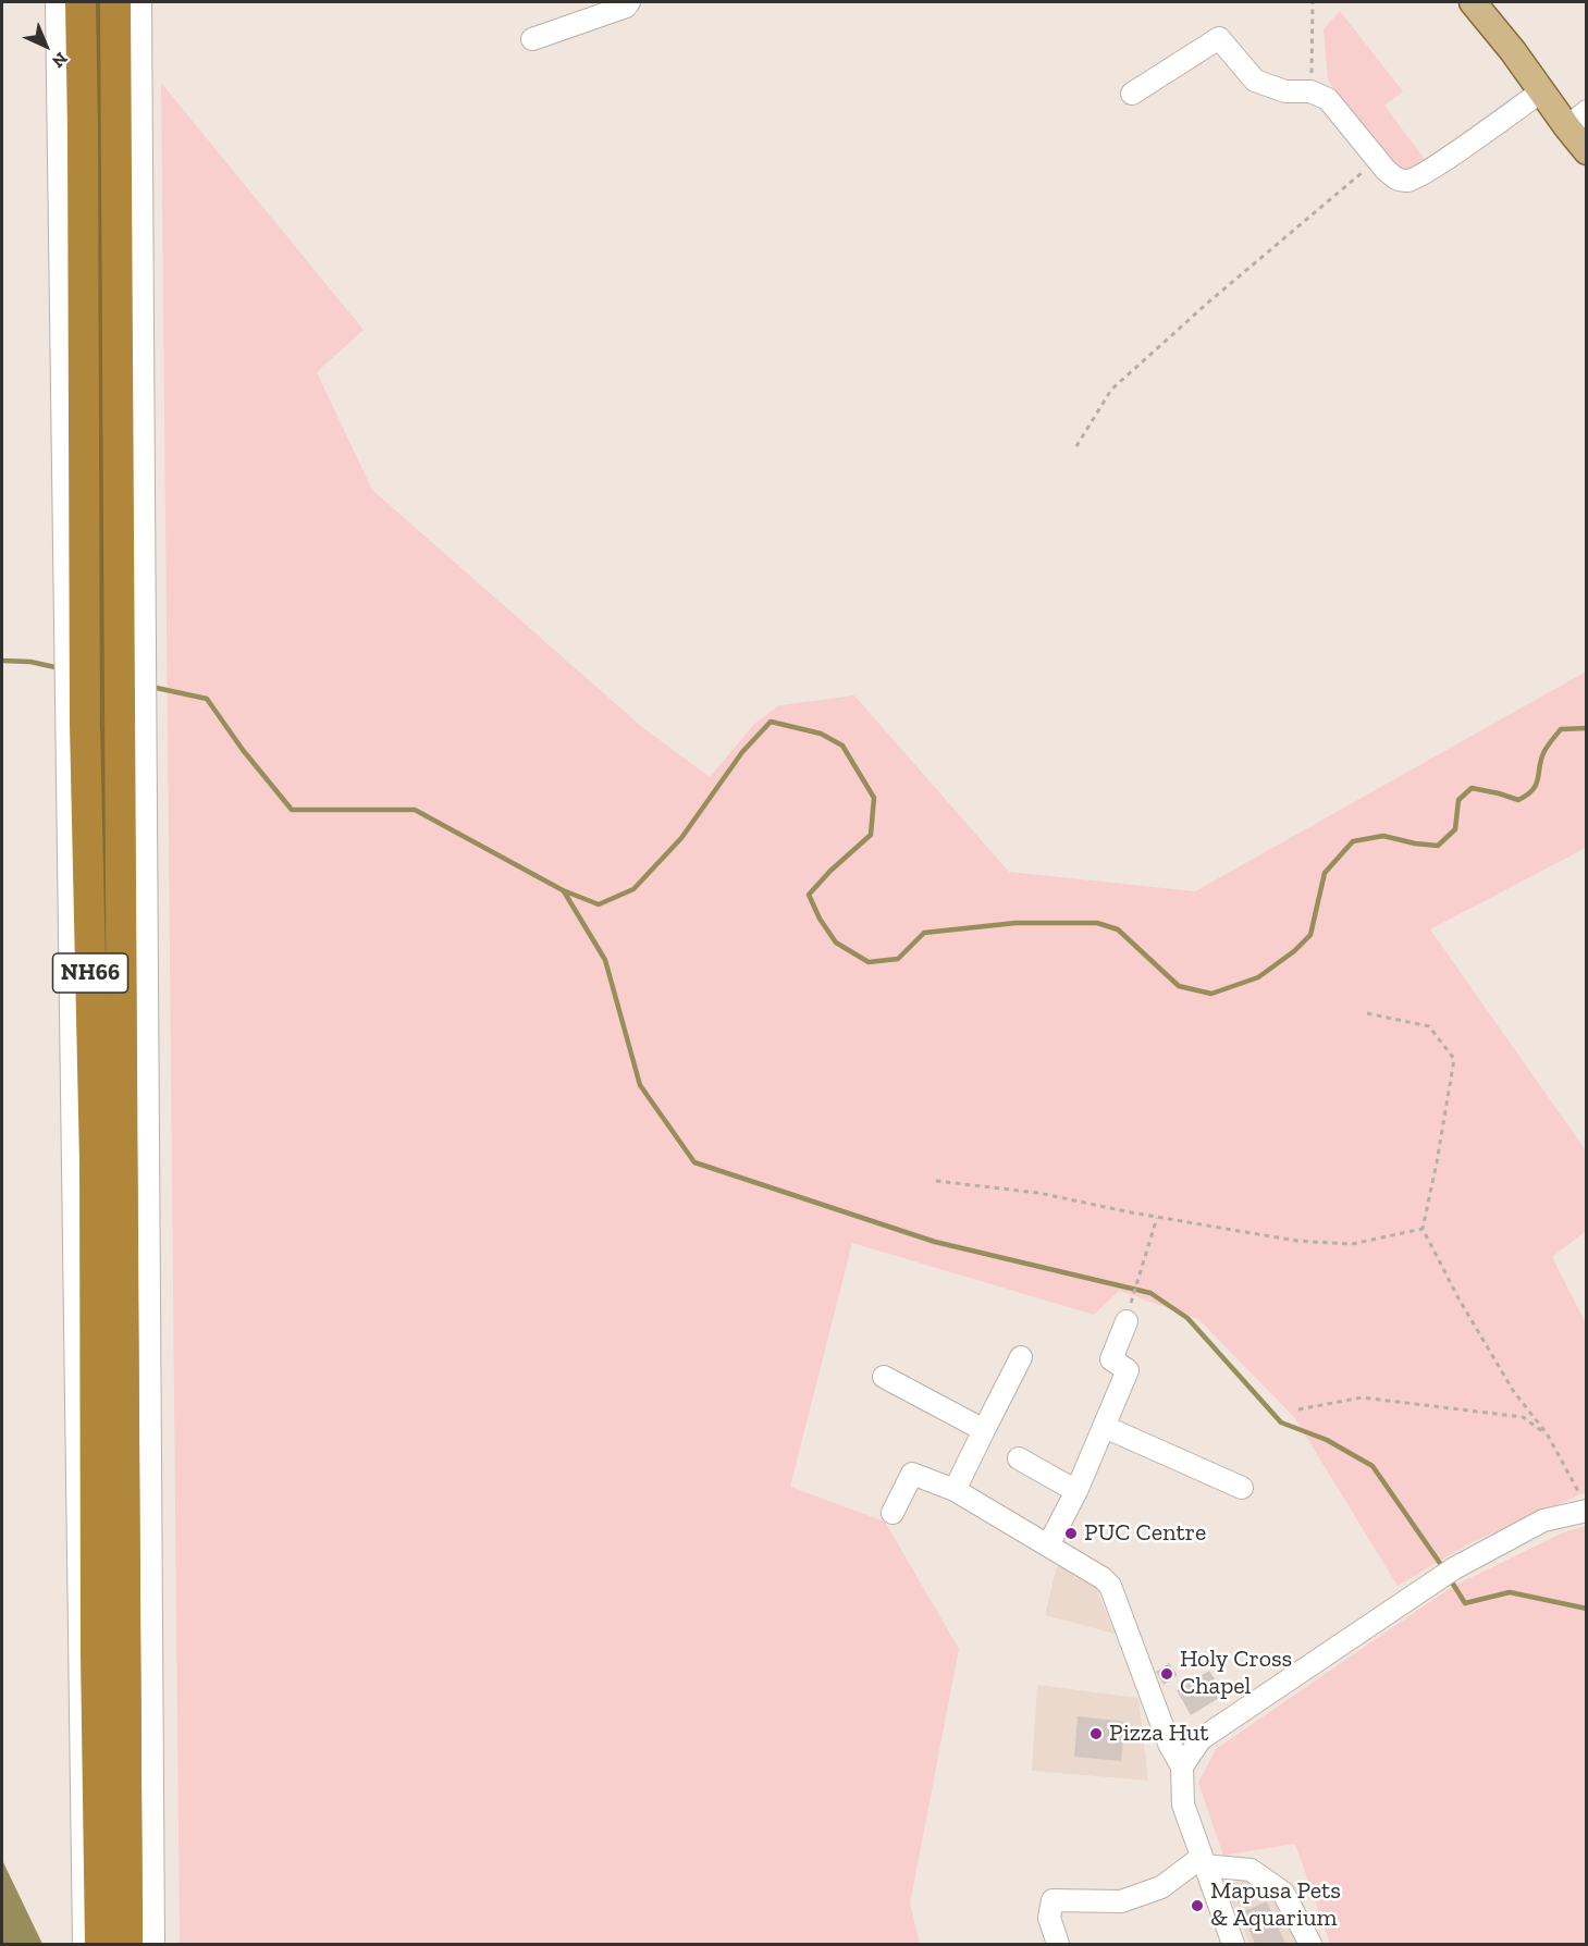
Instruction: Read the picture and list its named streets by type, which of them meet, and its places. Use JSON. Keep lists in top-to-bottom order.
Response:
{
  "streets": {
    "highway": ["NH66"]
  },
  "places": [
    "PUC Centre",
    "Holy Cross Chapel",
    "Pizza Hut",
    "Mapusa Pets & Aquarium"
  ],
  "north": "bottom right"
}
